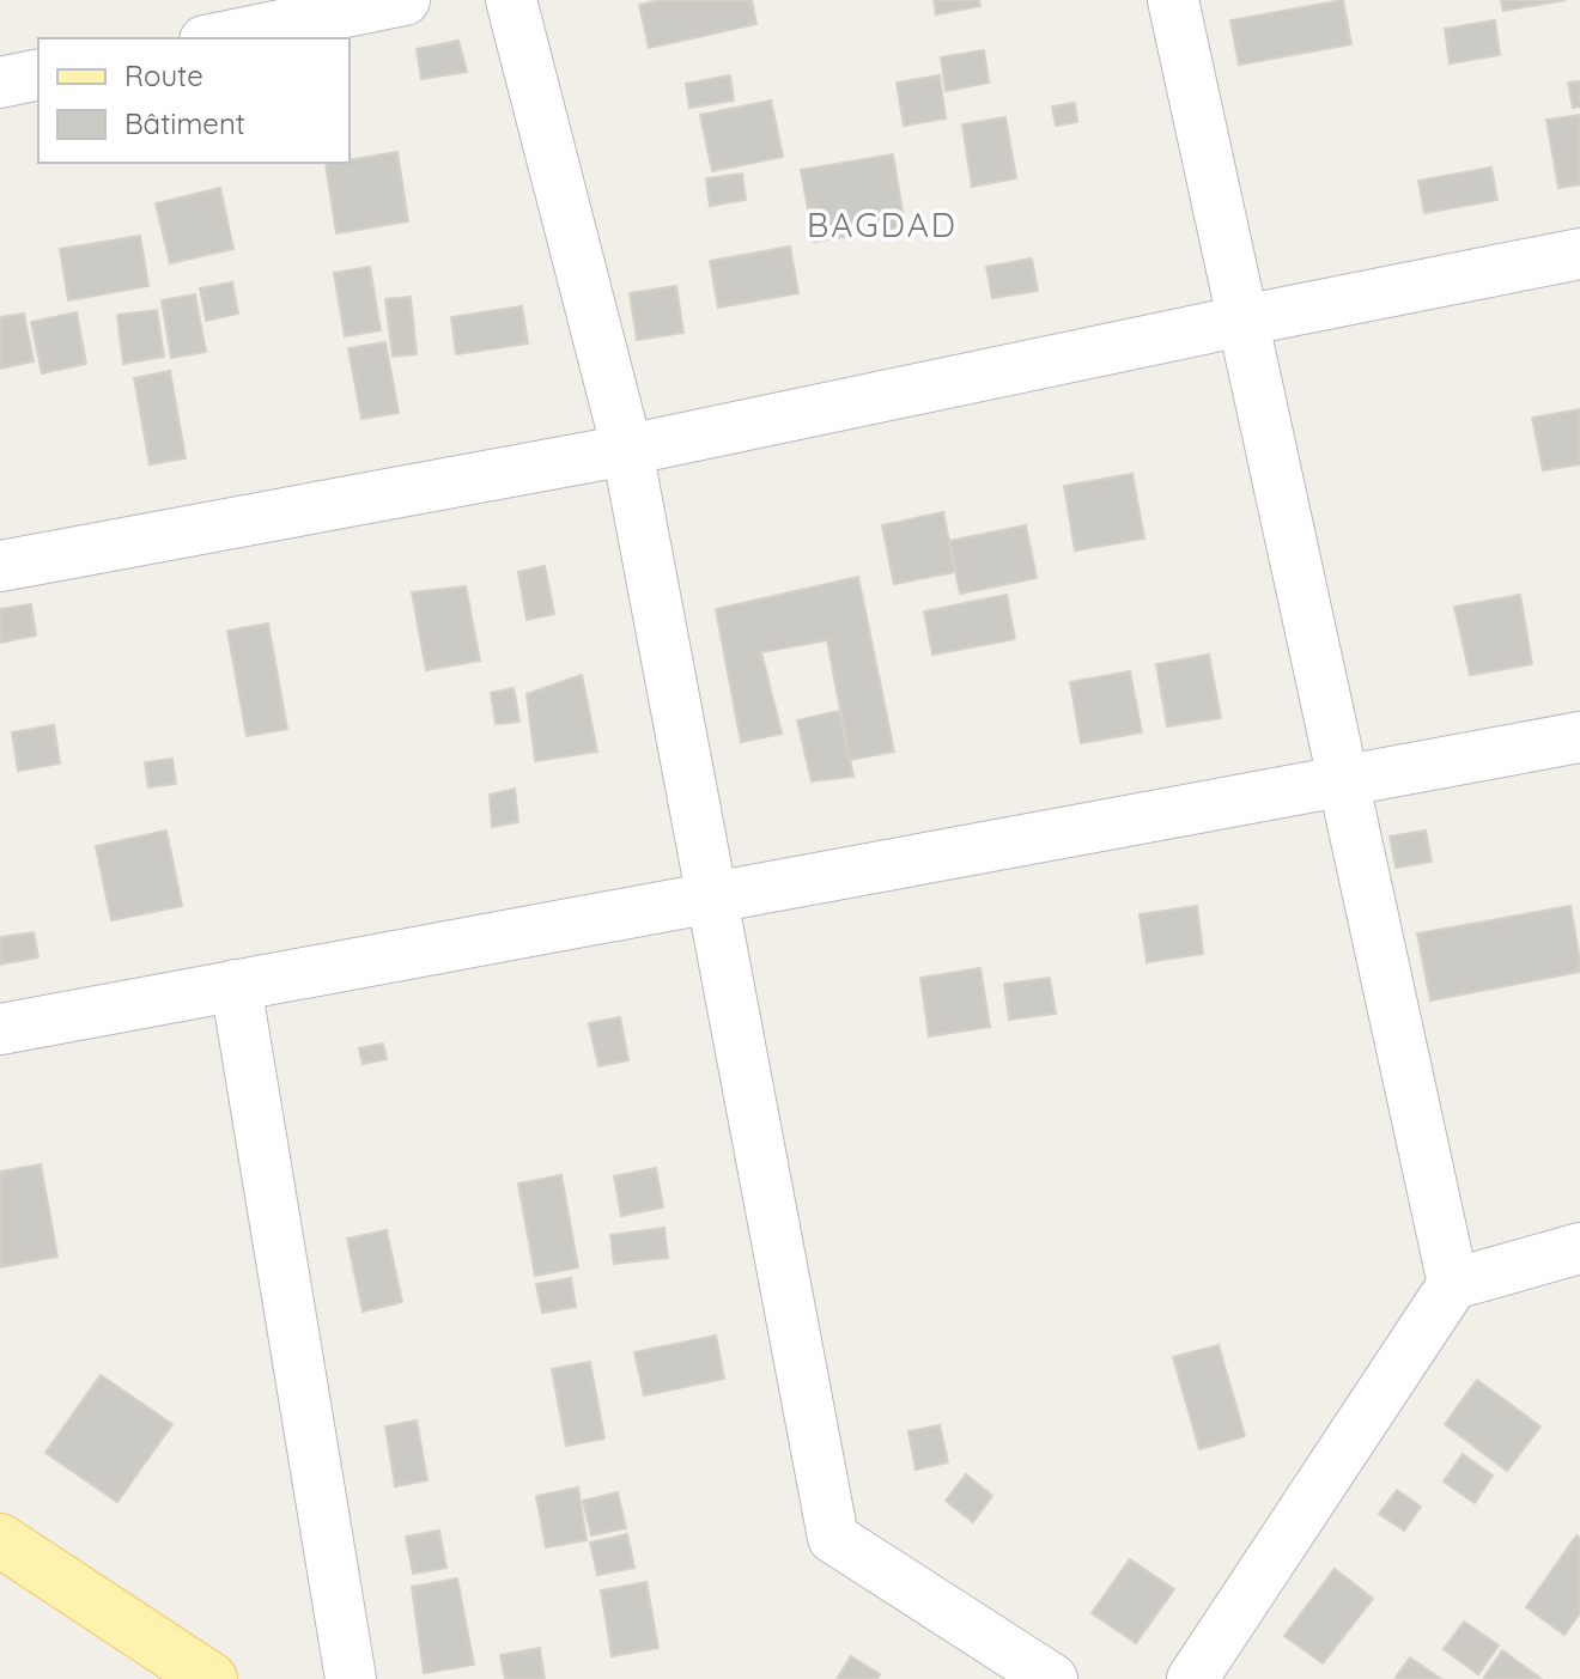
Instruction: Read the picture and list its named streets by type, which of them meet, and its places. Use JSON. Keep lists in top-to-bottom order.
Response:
{
  "districts": ["BAGDAD"],
  "legend": ["Route", "Bâtiment"]
}
